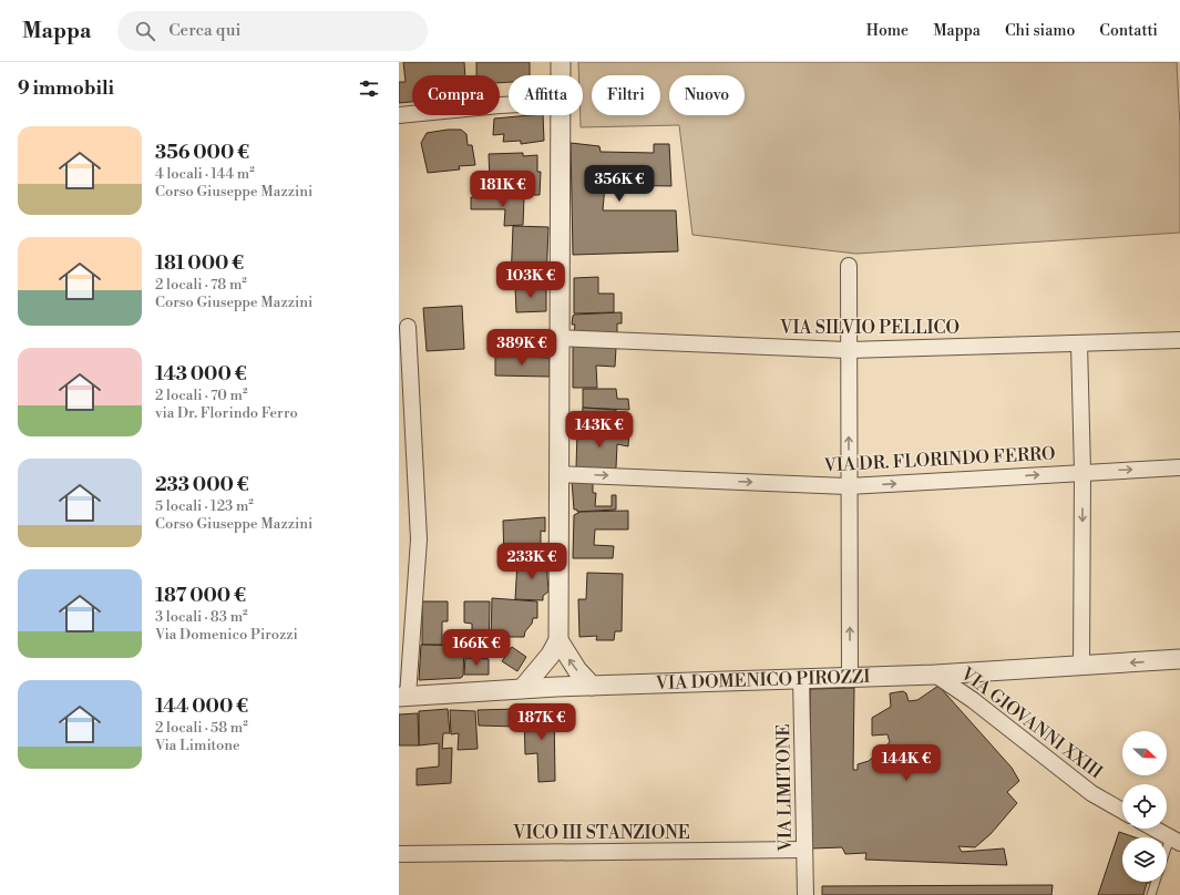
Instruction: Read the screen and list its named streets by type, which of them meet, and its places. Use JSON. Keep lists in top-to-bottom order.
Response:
{
  "streets": {
    "street": [
      "VIA SILVIO PELLICO",
      "VIA DR. FLORINDO FERRO",
      "VIA DOMENICO PIROZZI",
      "VIA GIOVANNI XXIII",
      "VIA LIMITONE",
      "VICO III STANZIONE"
    ]
  },
  "crossings": [
    ["VIA DOMENICO PIROZZI", "VIA GIOVANNI XXIII"],
    ["VIA DOMENICO PIROZZI", "VIA LIMITONE"],
    ["VIA LIMITONE", "VICO III STANZIONE"]
  ],
  "one_way": ["VIA DR. FLORINDO FERRO"],
  "north": "right",
  "page": {
    "header": "Mappa",
    "search": "Cerca qui",
    "nav": [
      "Home",
      "Mappa",
      "Chi siamo",
      "Contatti"
    ],
    "heading": "9 immobili",
    "chip": [
      "Compra",
      "Affitta",
      "Filtri",
      "Nuovo"
    ],
    "list": [
      {
        "name": "356 000 €",
        "note": "4 locali · 144 m² · Corso Giuseppe Mazzini"
      },
      {
        "name": "181 000 €",
        "note": "2 locali · 78 m² · Corso Giuseppe Mazzini"
      },
      {
        "name": "143 000 €",
        "note": "2 locali · 70 m² · via Dr. Florindo Ferro"
      },
      {
        "name": "233 000 €",
        "note": "5 locali · 123 m² · Corso Giuseppe Mazzini"
      },
      {
        "name": "187 000 €",
        "note": "3 locali · 83 m² · Via Domenico Pirozzi"
      },
      {
        "name": "144 000 €",
        "note": "2 locali · 58 m² · Via Limitone"
      }
    ],
    "price": [
      "356K €",
      "181K €",
      "103K €",
      "389K €",
      "143K €",
      "233K €",
      "166K €",
      "187K €",
      "144K €"
    ]
  }
}
